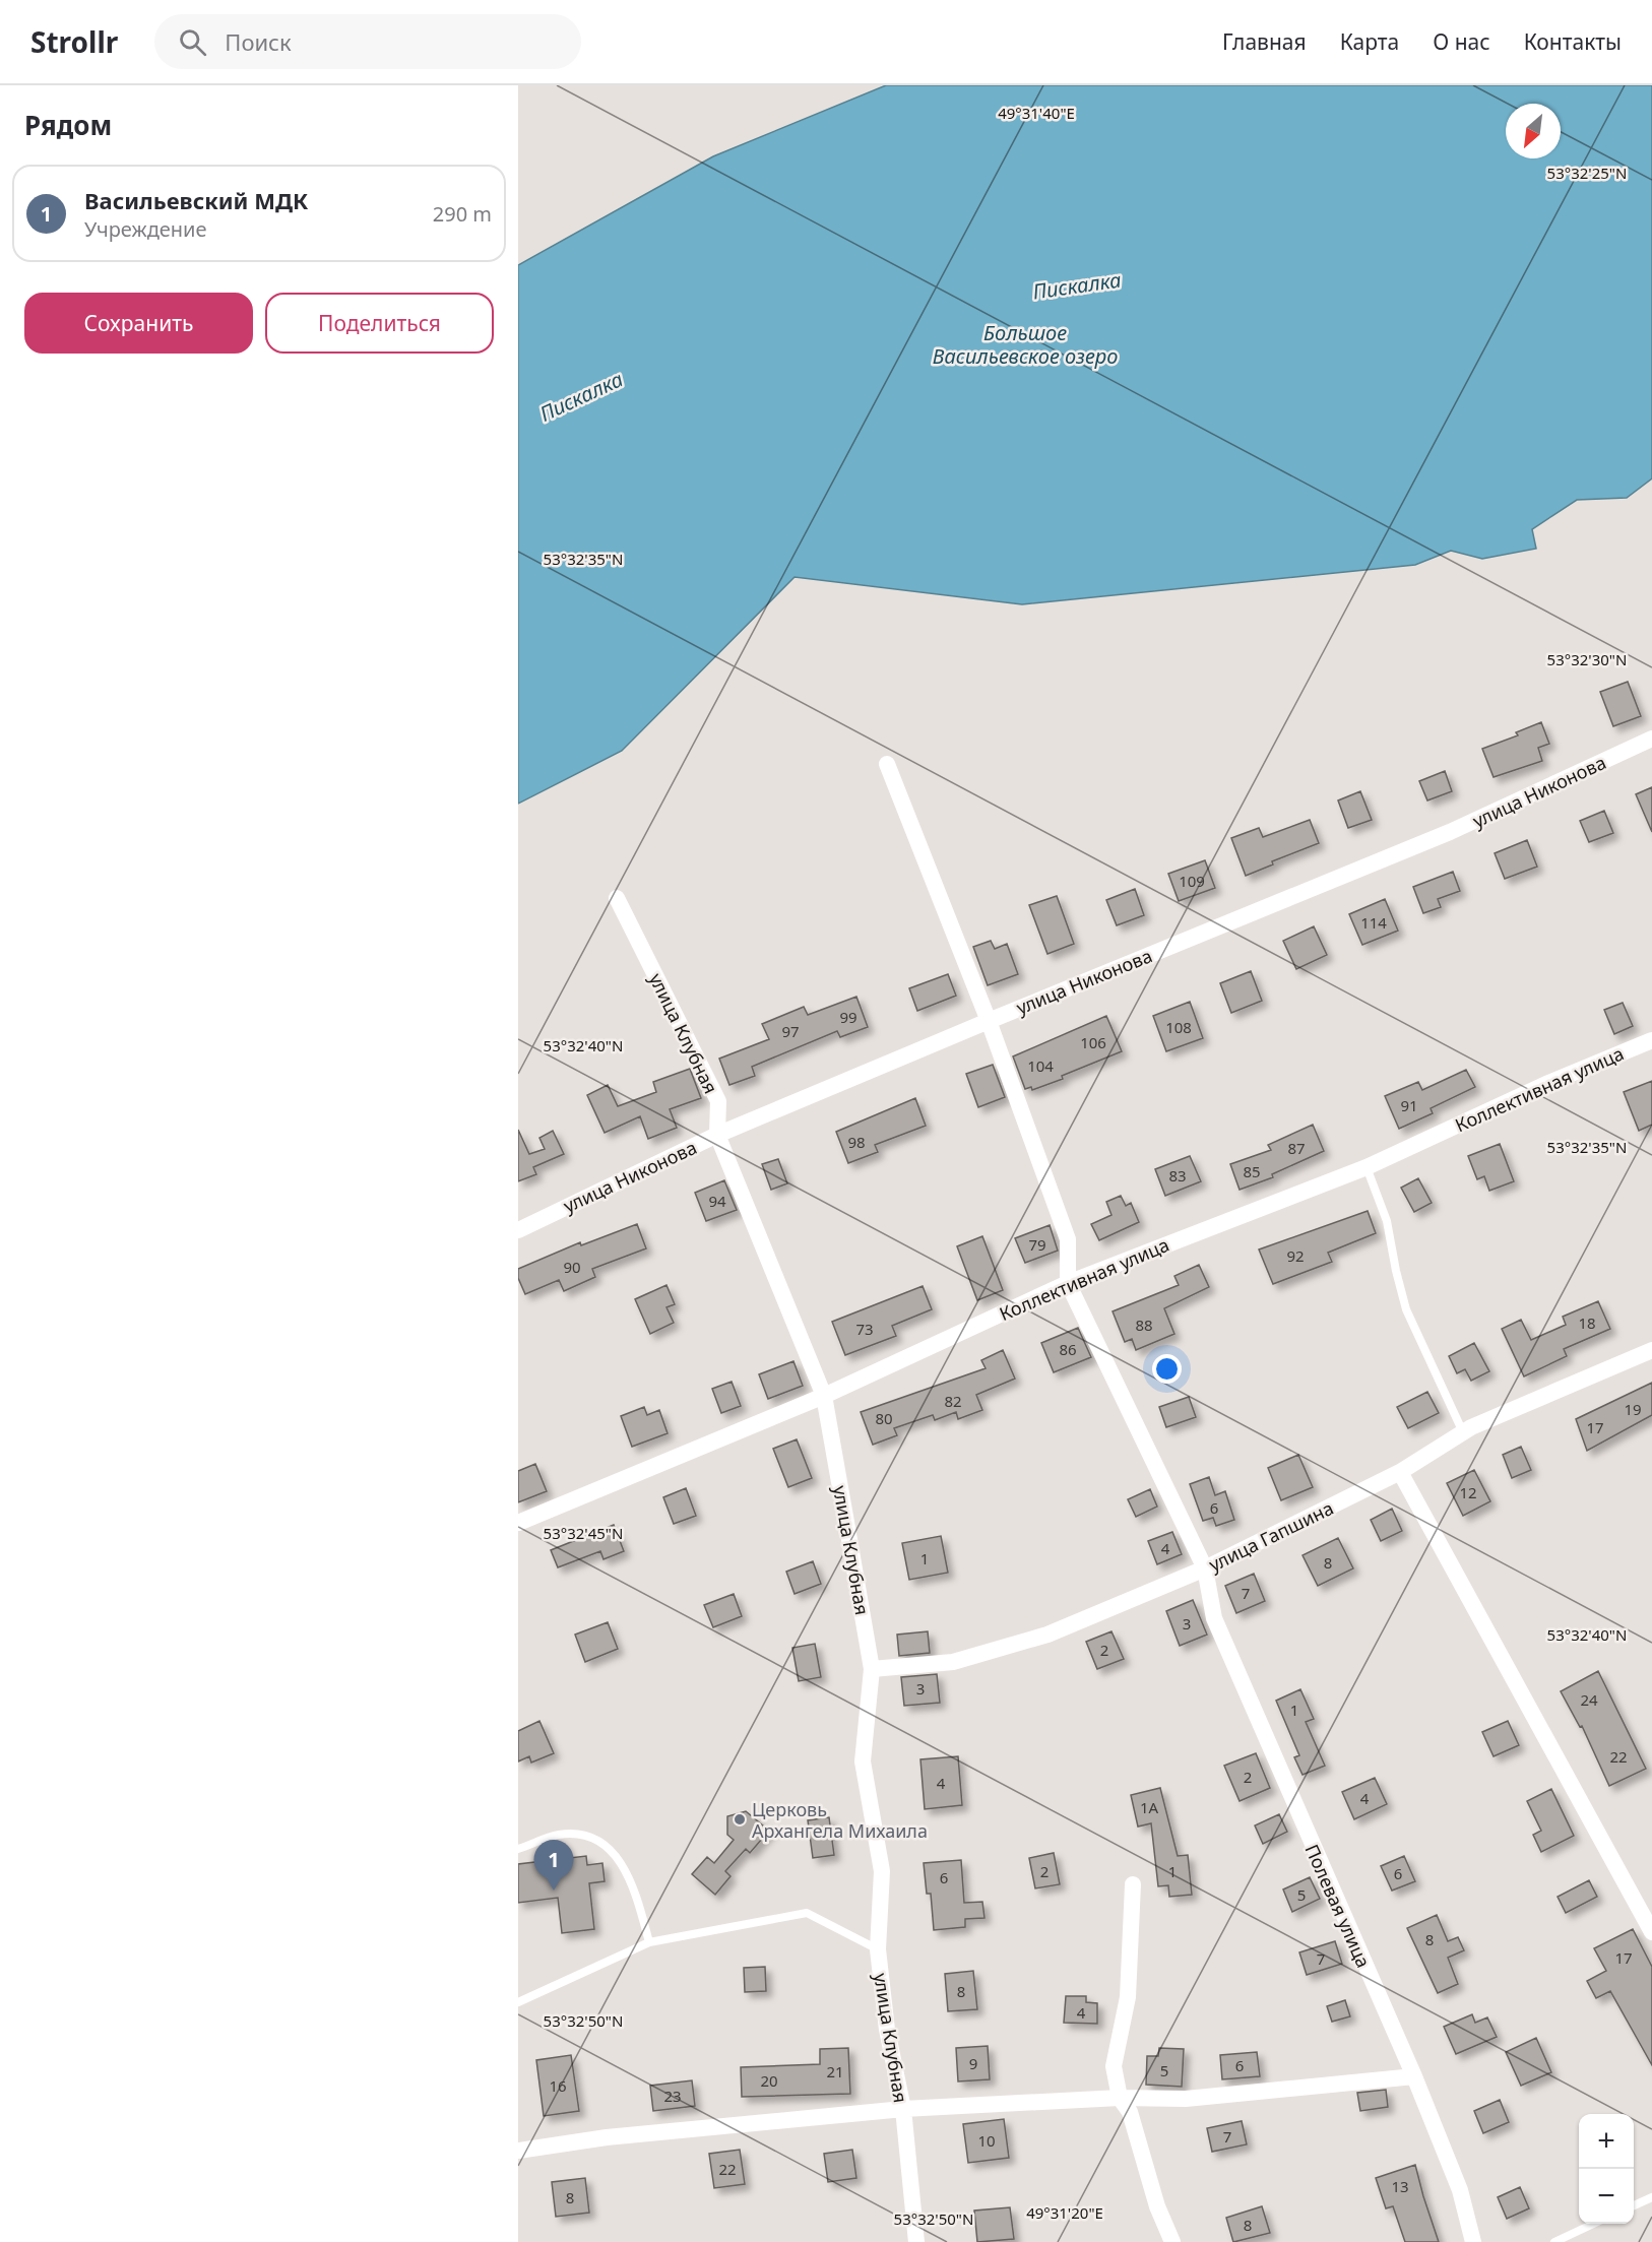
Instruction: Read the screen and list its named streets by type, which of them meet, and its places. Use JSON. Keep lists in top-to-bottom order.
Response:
{
  "streets": {
    "street": [
      "улица Никонова",
      "улица Клубная",
      "Коллективная улица",
      "улица Гапшина",
      "Полевая улица"
    ]
  },
  "crossings": [
    ["улица Никонова", "улица Клубная"],
    ["улица Клубная", "Коллективная улица"],
    ["улица Клубная", "улица Гапшина"],
    ["Коллективная улица", "Полевая улица"],
    ["улица Гапшина", "Полевая улица"]
  ],
  "water": ["Пискалка", "Большое Васильевское озеро"],
  "places": ["Церковь Архангела Михаила"],
  "house_numbers": [
    "109",
    "114",
    "99",
    "108",
    "97",
    "106",
    "104",
    "91",
    "98",
    "87",
    "85",
    "83",
    "94",
    "79",
    "92",
    "90",
    "18",
    "88",
    "73",
    "86",
    "82",
    "19",
    "80",
    "17",
    "12",
    "6",
    "4",
    "1",
    "8",
    "7",
    "3",
    "2",
    "3",
    "24",
    "1",
    "22",
    "2",
    "4",
    "4",
    "1А",
    "2",
    "1",
    "6",
    "6",
    "5",
    "8",
    "17",
    "7",
    "8",
    "4",
    "9",
    "6",
    "5",
    "21",
    "20",
    "16",
    "23",
    "7",
    "10",
    "22",
    "13",
    "8",
    "8"
  ],
  "north": "bottom left",
  "page": {
    "header": "Strollr",
    "search": "Поиск",
    "nav": [
      "Главная",
      "Карта",
      "О нас",
      "Контакты"
    ],
    "heading": "Рядом",
    "list": [
      {
        "mark": "1",
        "name": "Васильевский МДК",
        "note": "Учреждение",
        "value": "290 m"
      }
    ],
    "buttons": ["Сохранить", "Поделиться"],
    "pins": "1",
    "map_buttons": ["+", "−"]
  },
  "coordinates": [
    "49°31'40\"E",
    "53°32'25\"N",
    "53°32'35\"N",
    "53°32'30\"N",
    "53°32'40\"N",
    "53°32'45\"N",
    "53°32'50\"N",
    "49°31'20\"E"
  ]
}
